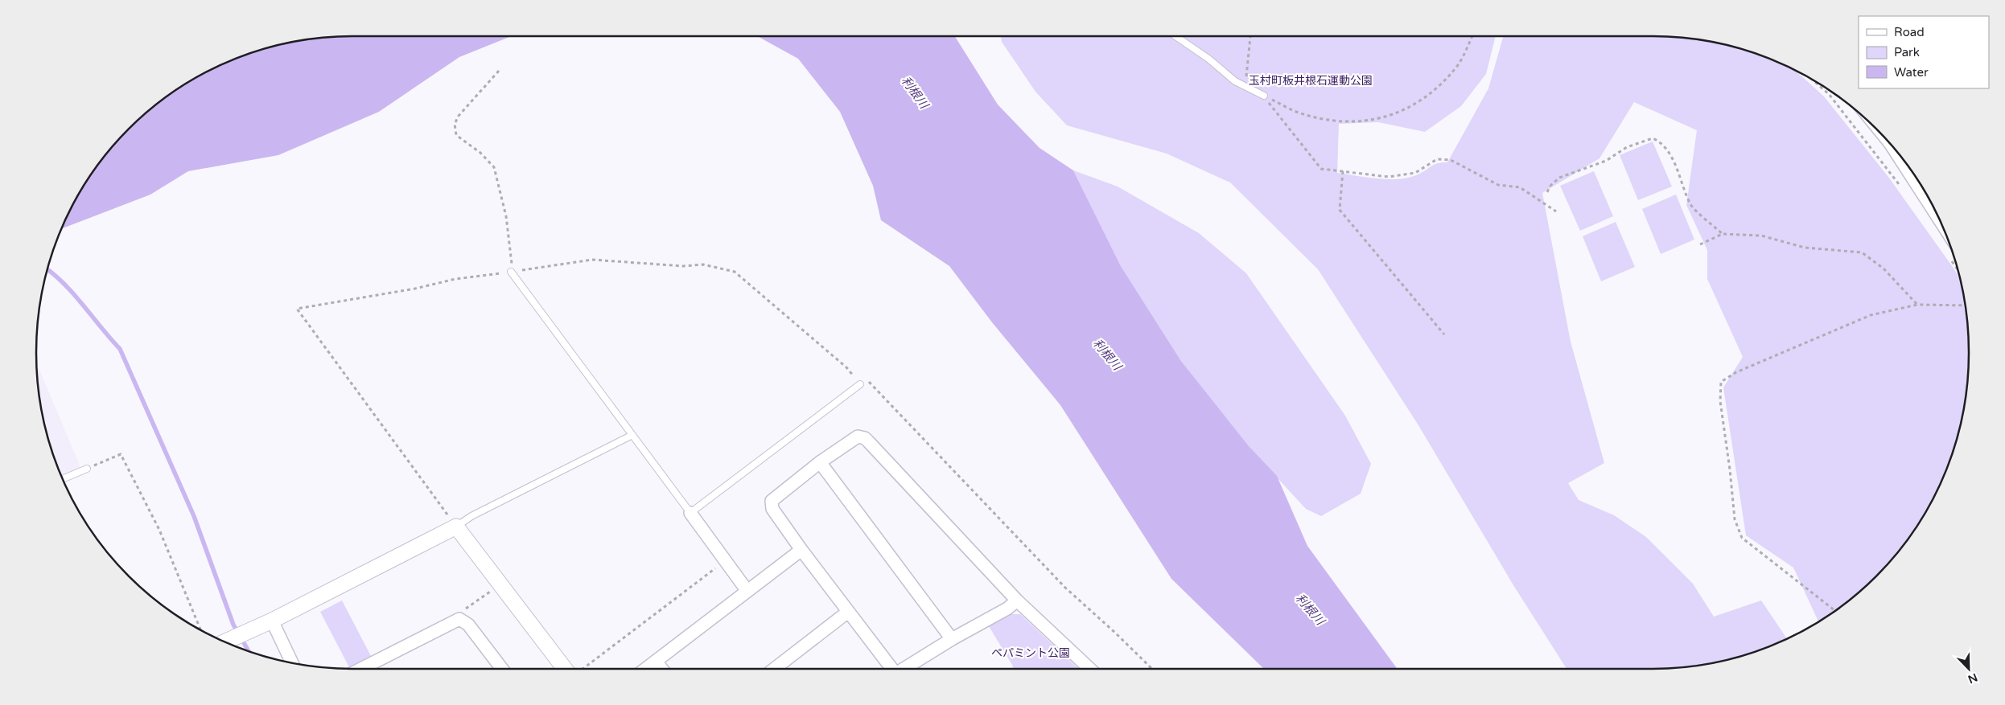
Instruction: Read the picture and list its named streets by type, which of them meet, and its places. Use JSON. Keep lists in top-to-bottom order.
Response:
{
  "water": ["利根川"],
  "parks": ["玉村町板井根石運動公園", "ペパミント公園"],
  "legend": ["Road", "Park", "Water"],
  "north": "bottom right"
}
